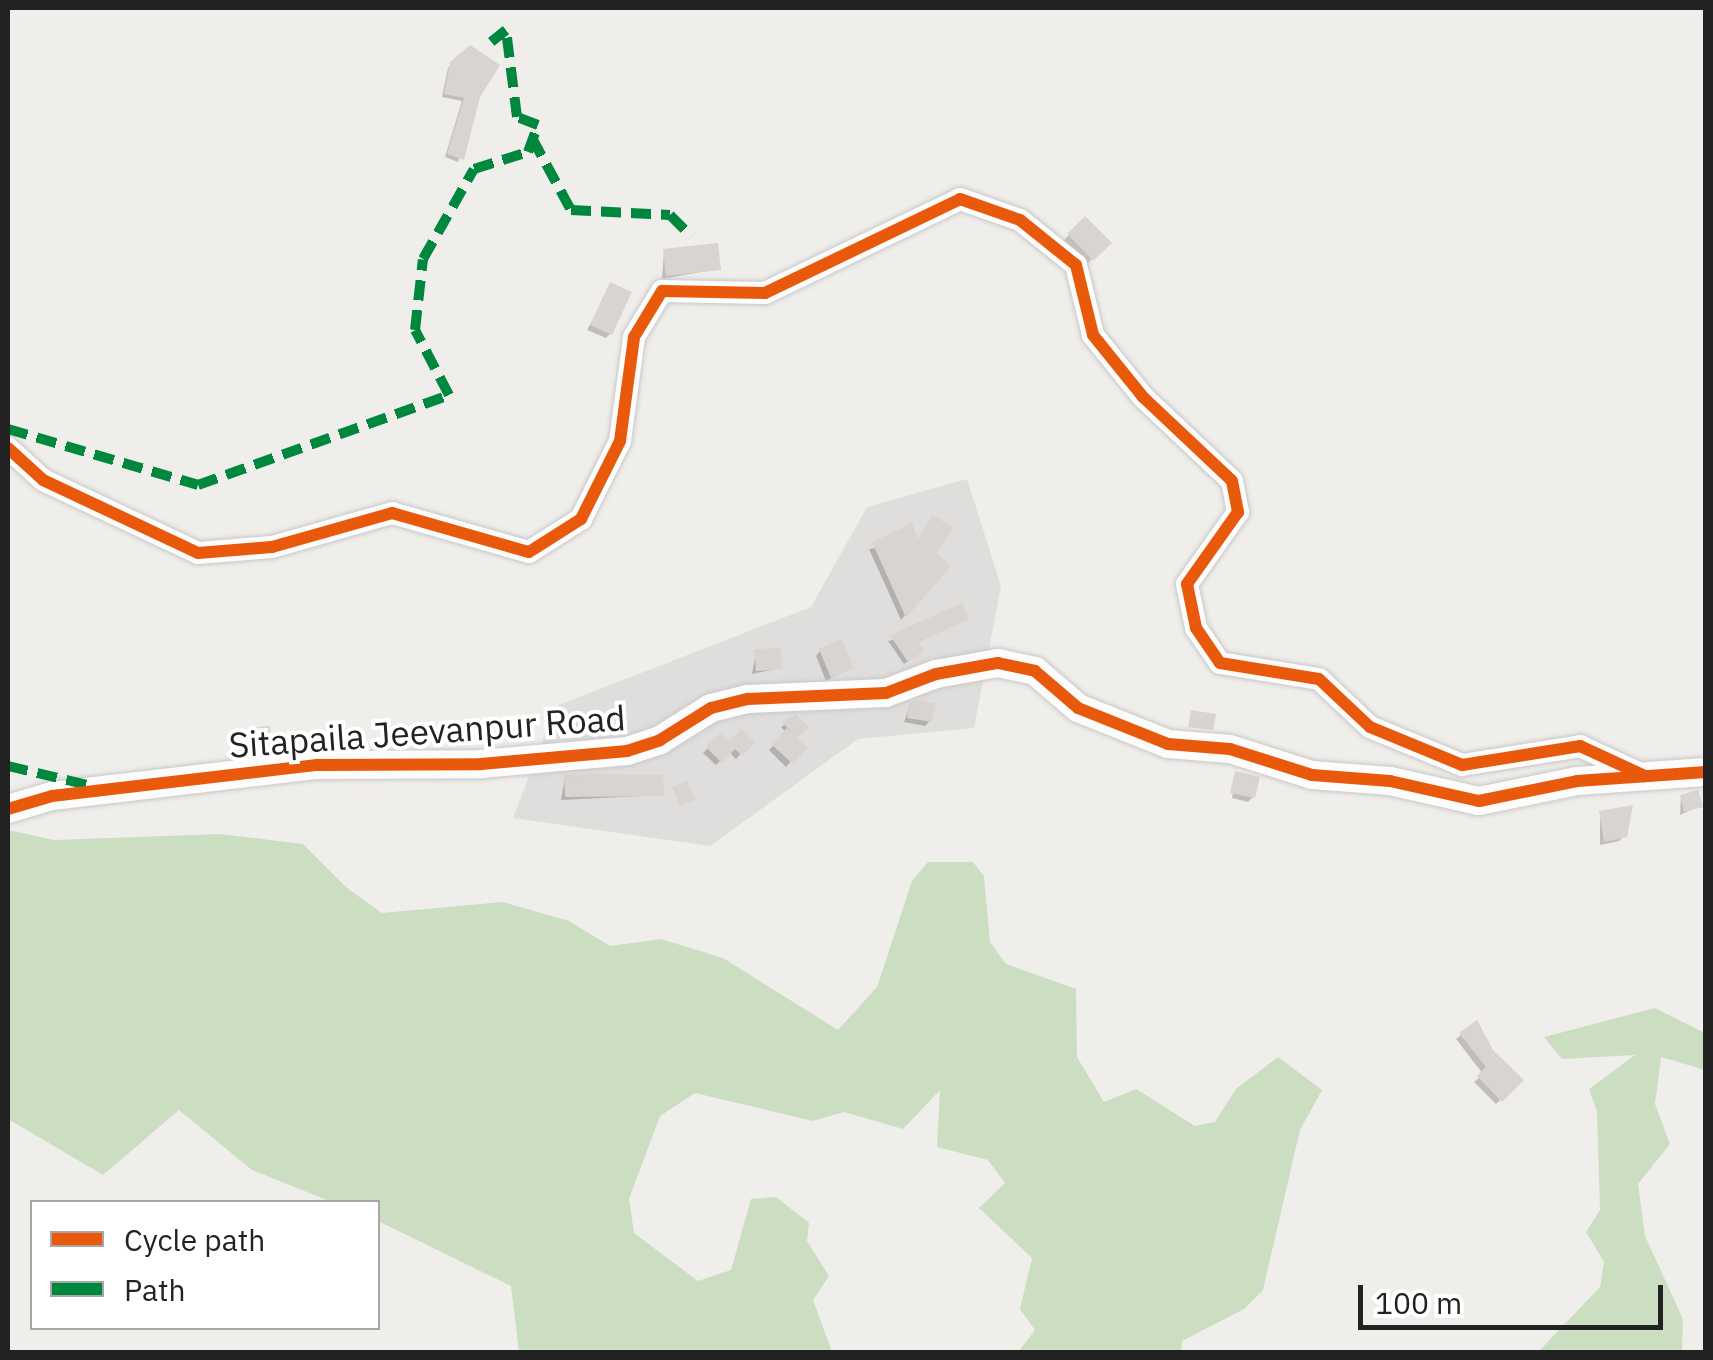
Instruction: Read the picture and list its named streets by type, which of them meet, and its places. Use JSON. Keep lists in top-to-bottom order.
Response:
{
  "streets": {
    "street": ["Sitapaila Jeevanpur Road"]
  },
  "legend": ["Cycle path", "Path"],
  "scale_bar": "100 m"
}
